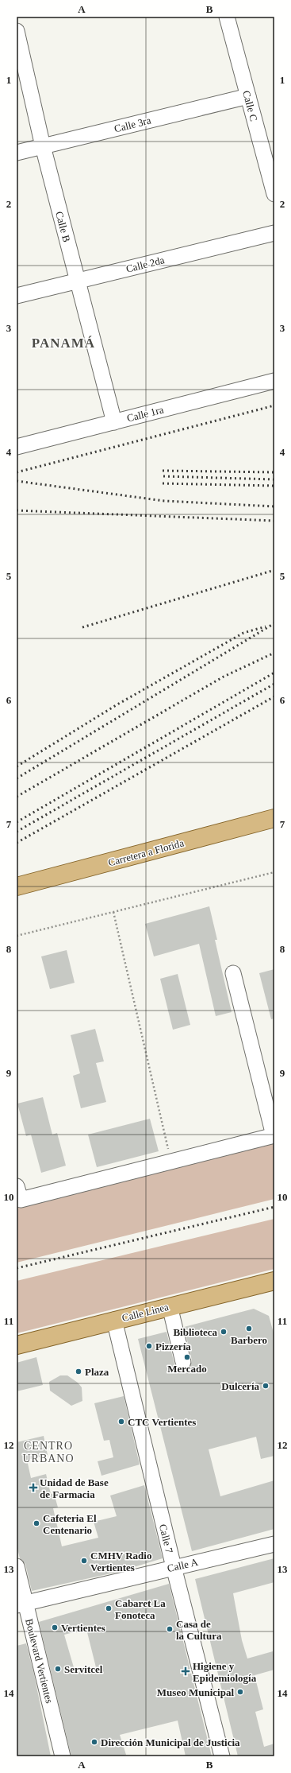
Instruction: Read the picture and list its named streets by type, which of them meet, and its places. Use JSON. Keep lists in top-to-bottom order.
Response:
{
  "streets": {
    "main road": ["Carretera a Florida", "Calle Linea"],
    "street": [
      "Calle C",
      "Calle 3ra",
      "Calle B",
      "Calle 2da",
      "Calle 1ra",
      "Calle 7",
      "Calle A",
      "Boulevard Vertientes"
    ]
  },
  "crossings": [
    ["Calle C", "Calle 3ra"],
    ["Calle 3ra", "Calle B"],
    ["Calle B", "Calle 2da"],
    ["Calle B", "Calle 1ra"],
    ["Calle Linea", "Calle 7"],
    ["Calle 7", "Calle A"],
    ["Calle A", "Boulevard Vertientes"]
  ],
  "districts": ["PANAMÁ", "CENTRO URBANO"],
  "places": {
    "other": [
      "Barbero",
      "Biblioteca",
      "Pizzería",
      "Mercado",
      "Plaza",
      "Dulcería",
      "CTC Vertientes",
      "Cafeteria El Centenario",
      "CMHV Radio Vertientes",
      "Cabaret La Fonoteca",
      "Vertientes",
      "Casa de la Cultura",
      "Servitcel",
      "Museo Municipal",
      "Dirección Municipal de Justicia"
    ],
    "health": ["Unidad de Base de Farmacia", "Higiene y Epidemiología"]
  },
  "grid": {
    "columns": ["A", "B"],
    "rows": [
      "1",
      "2",
      "3",
      "4",
      "5",
      "6",
      "7",
      "8",
      "9",
      "10",
      "11",
      "12",
      "13",
      "14"
    ]
  }
}
